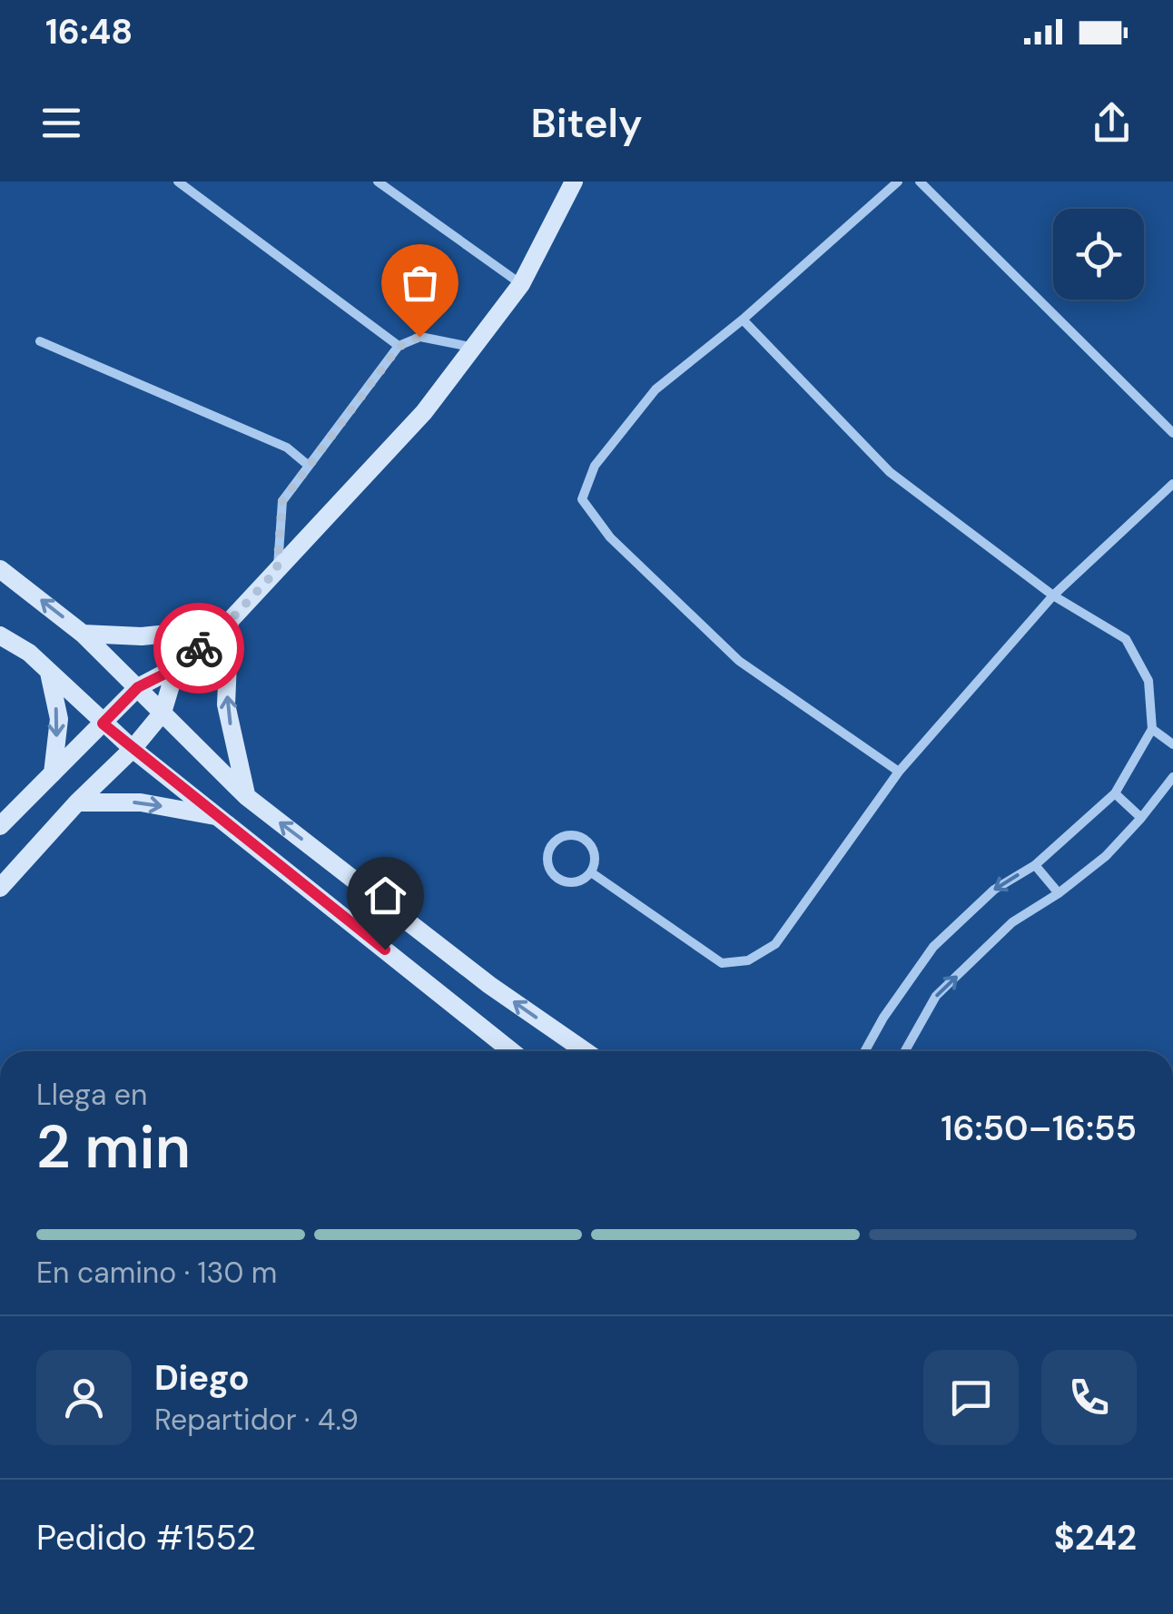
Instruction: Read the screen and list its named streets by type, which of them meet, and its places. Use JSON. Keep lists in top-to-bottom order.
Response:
{
  "page": {
    "status": "16:48",
    "header": "Bitely",
    "heading": ["2 min", "Llega en", "16:50–16:55"],
    "panel": [
      "Diego",
      "Repartidor · 4.9",
      "Pedido #1552",
      "$242"
    ],
    "bar": "En camino · 130 m"
  }
}
